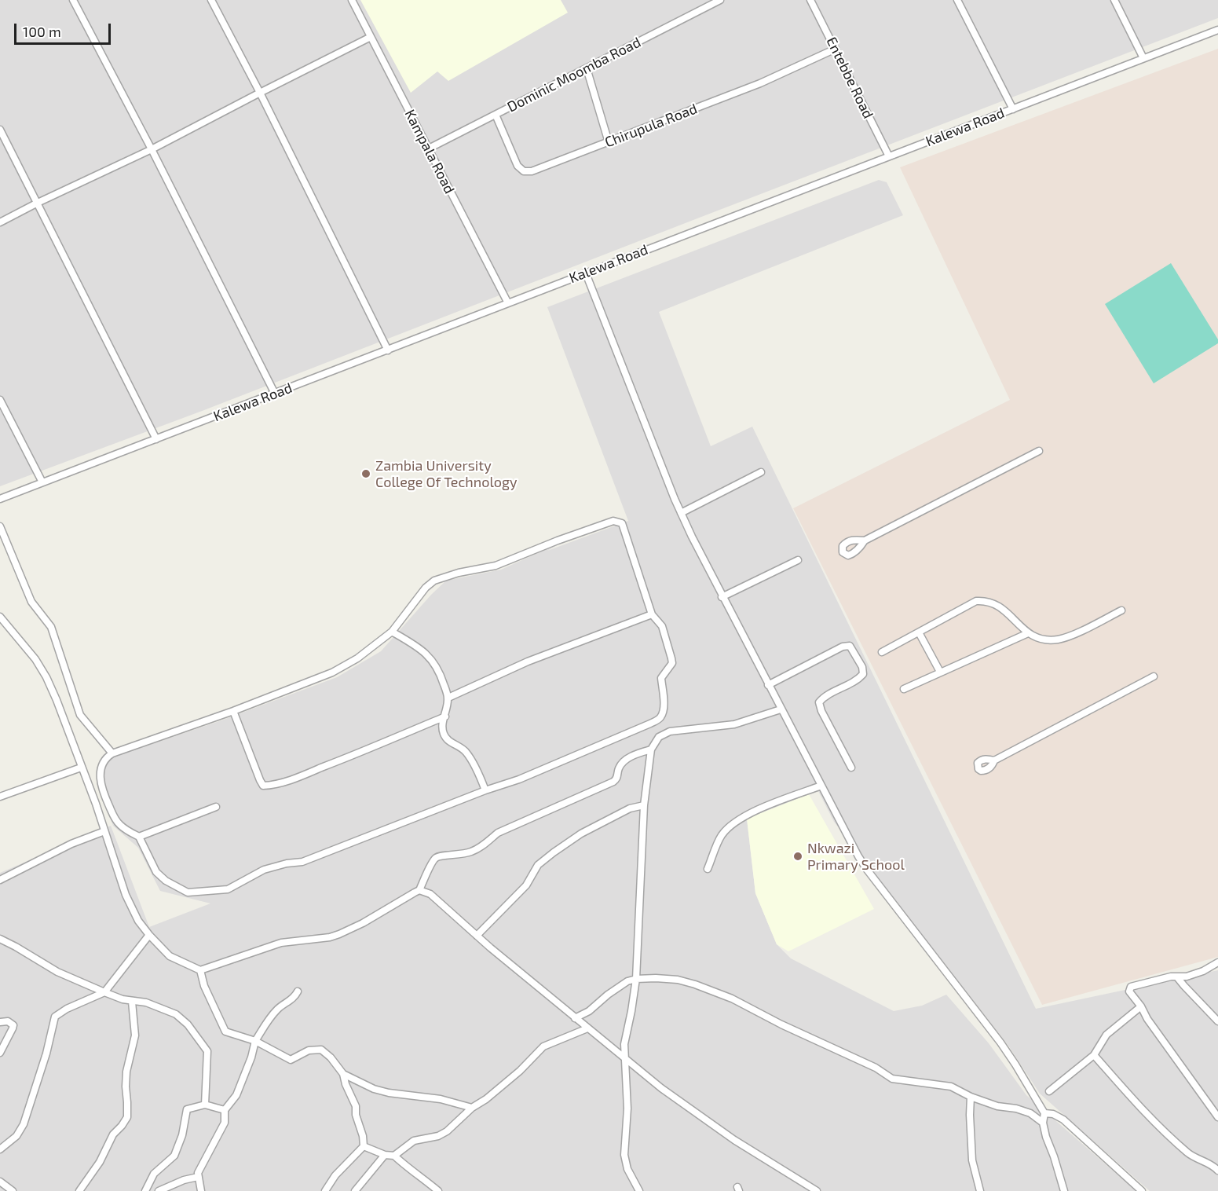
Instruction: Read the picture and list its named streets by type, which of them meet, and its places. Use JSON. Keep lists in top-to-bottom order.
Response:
{
  "streets": {
    "street": [
      "Dominic Moomba Road",
      "Entebbe Road",
      "Chirupula Road",
      "Kalewa Road",
      "Kampala Road"
    ]
  },
  "crossings": [
    ["Dominic Moomba Road", "Chirupula Road"],
    ["Dominic Moomba Road", "Kampala Road"],
    ["Entebbe Road", "Chirupula Road"],
    ["Entebbe Road", "Kalewa Road"],
    ["Kalewa Road", "Kampala Road"]
  ],
  "places": ["Zambia University College Of Technology", "Nkwazi Primary School"],
  "scale_bar": "100 m"
}
